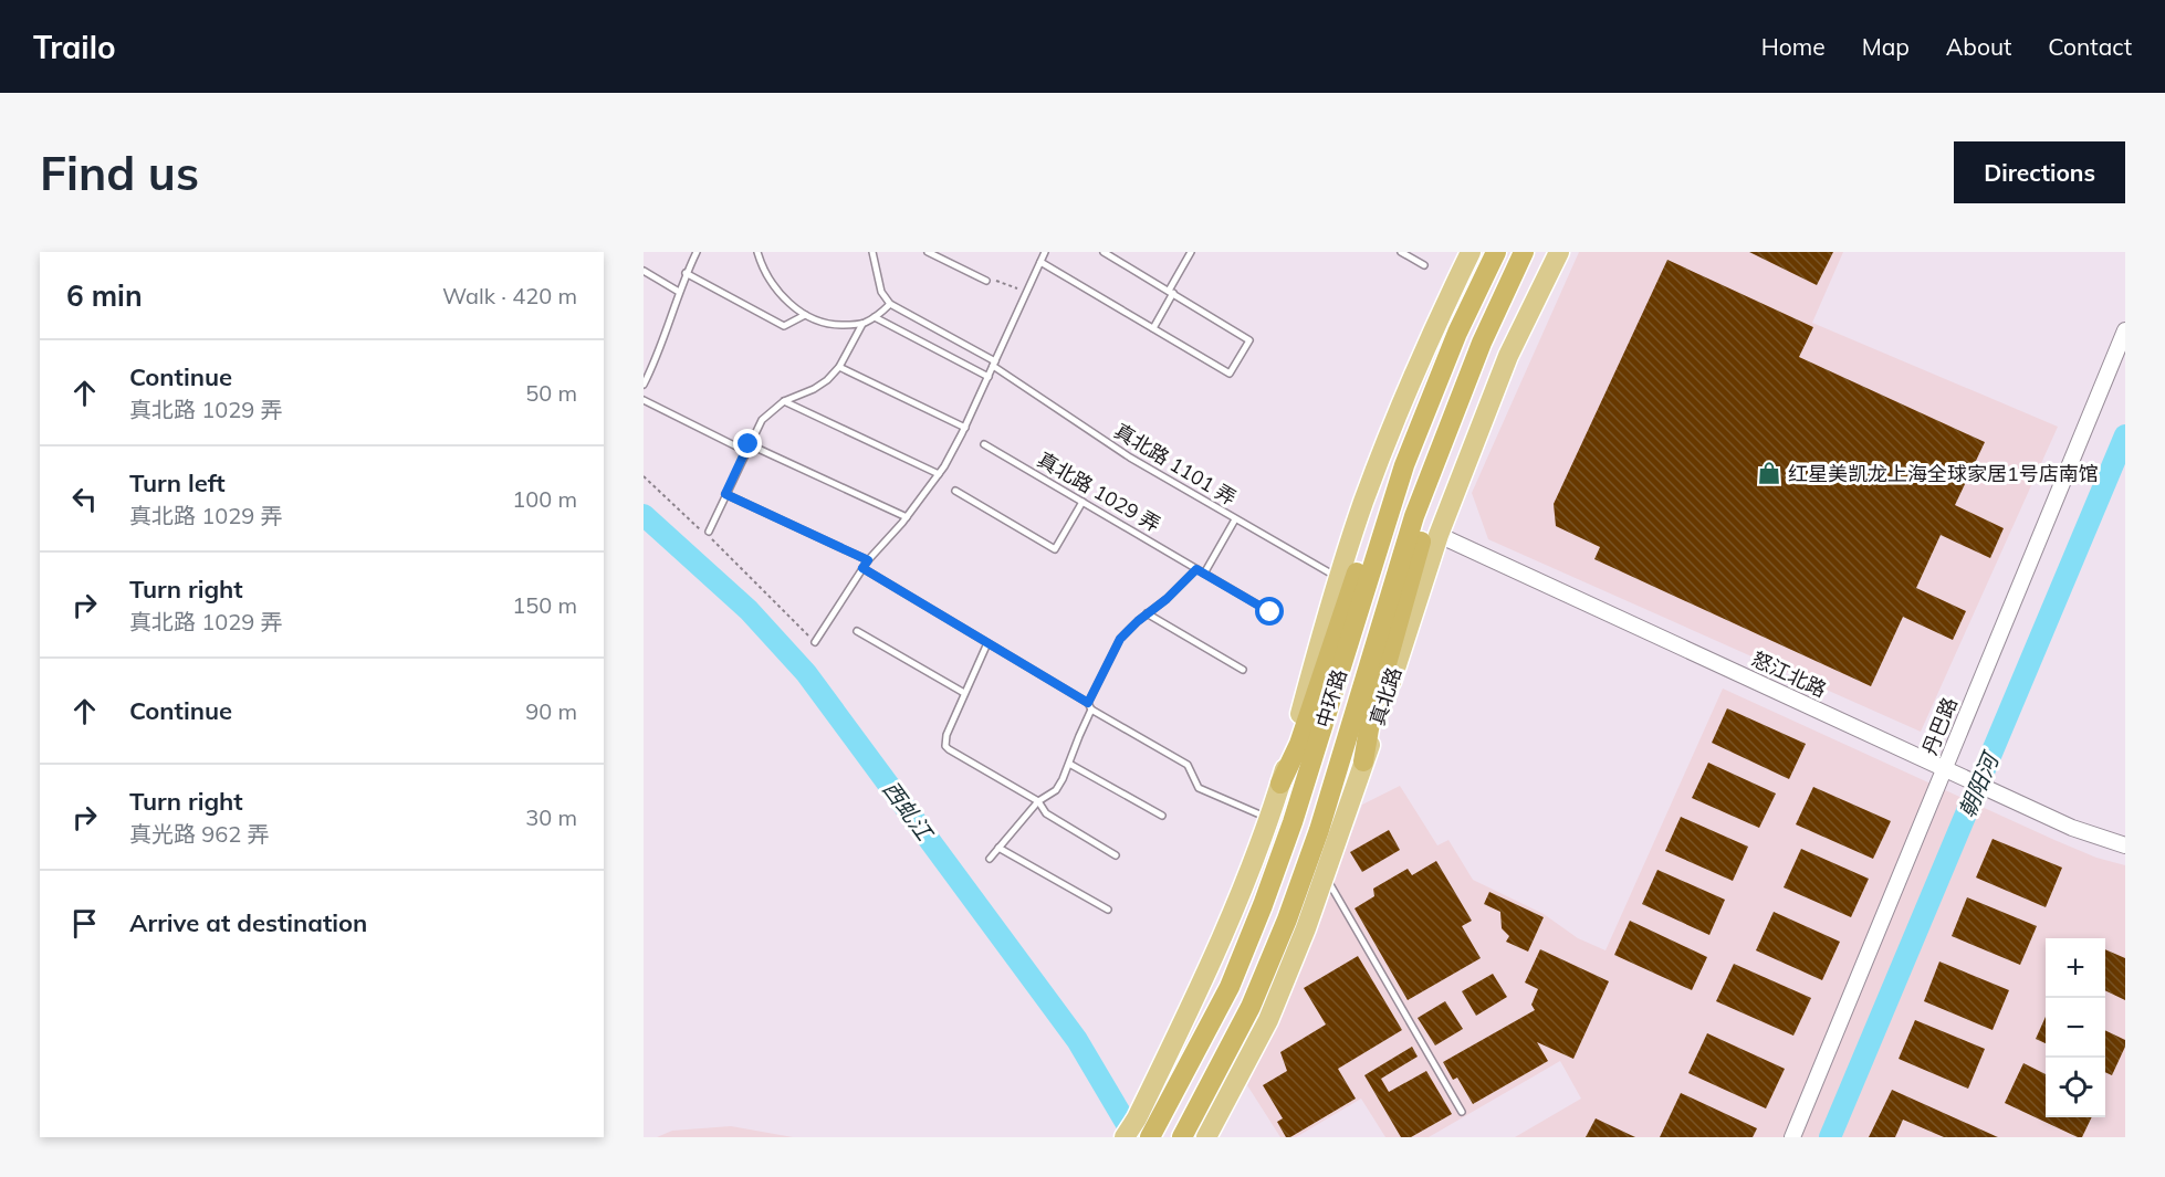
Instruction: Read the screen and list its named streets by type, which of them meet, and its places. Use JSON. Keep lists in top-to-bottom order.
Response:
{
  "streets": {
    "highway": ["中环路"],
    "main road": ["真北路"],
    "street": ["怒江北路", "丹巴路"],
    "lane": ["真北路 1101 弄", "真北路 1029 弄"]
  },
  "crossings": [
    ["怒江北路", "真北路"],
    ["怒江北路", "丹巴路"]
  ],
  "water": ["朝阳河", "西虬江"],
  "places": {
    "shop": ["红星美凯龙上海全球家居1号店南馆"]
  },
  "page": {
    "header": "Trailo",
    "nav": [
      "Home",
      "Map",
      "About",
      "Contact"
    ],
    "buttons": "Directions",
    "title": "Find us",
    "heading": ["6 min", "Walk · 420 m"],
    "list": [
      ["Continue", "真北路 1029 弄", "50 m"],
      ["Turn left", "真北路 1029 弄", "100 m"],
      ["Turn right", "真北路 1029 弄", "150 m"],
      ["Continue", "90 m"],
      ["Turn right", "真光路 962 弄", "30 m"],
      "Arrive at destination"
    ],
    "map_buttons": ["+", "−"]
  }
}
